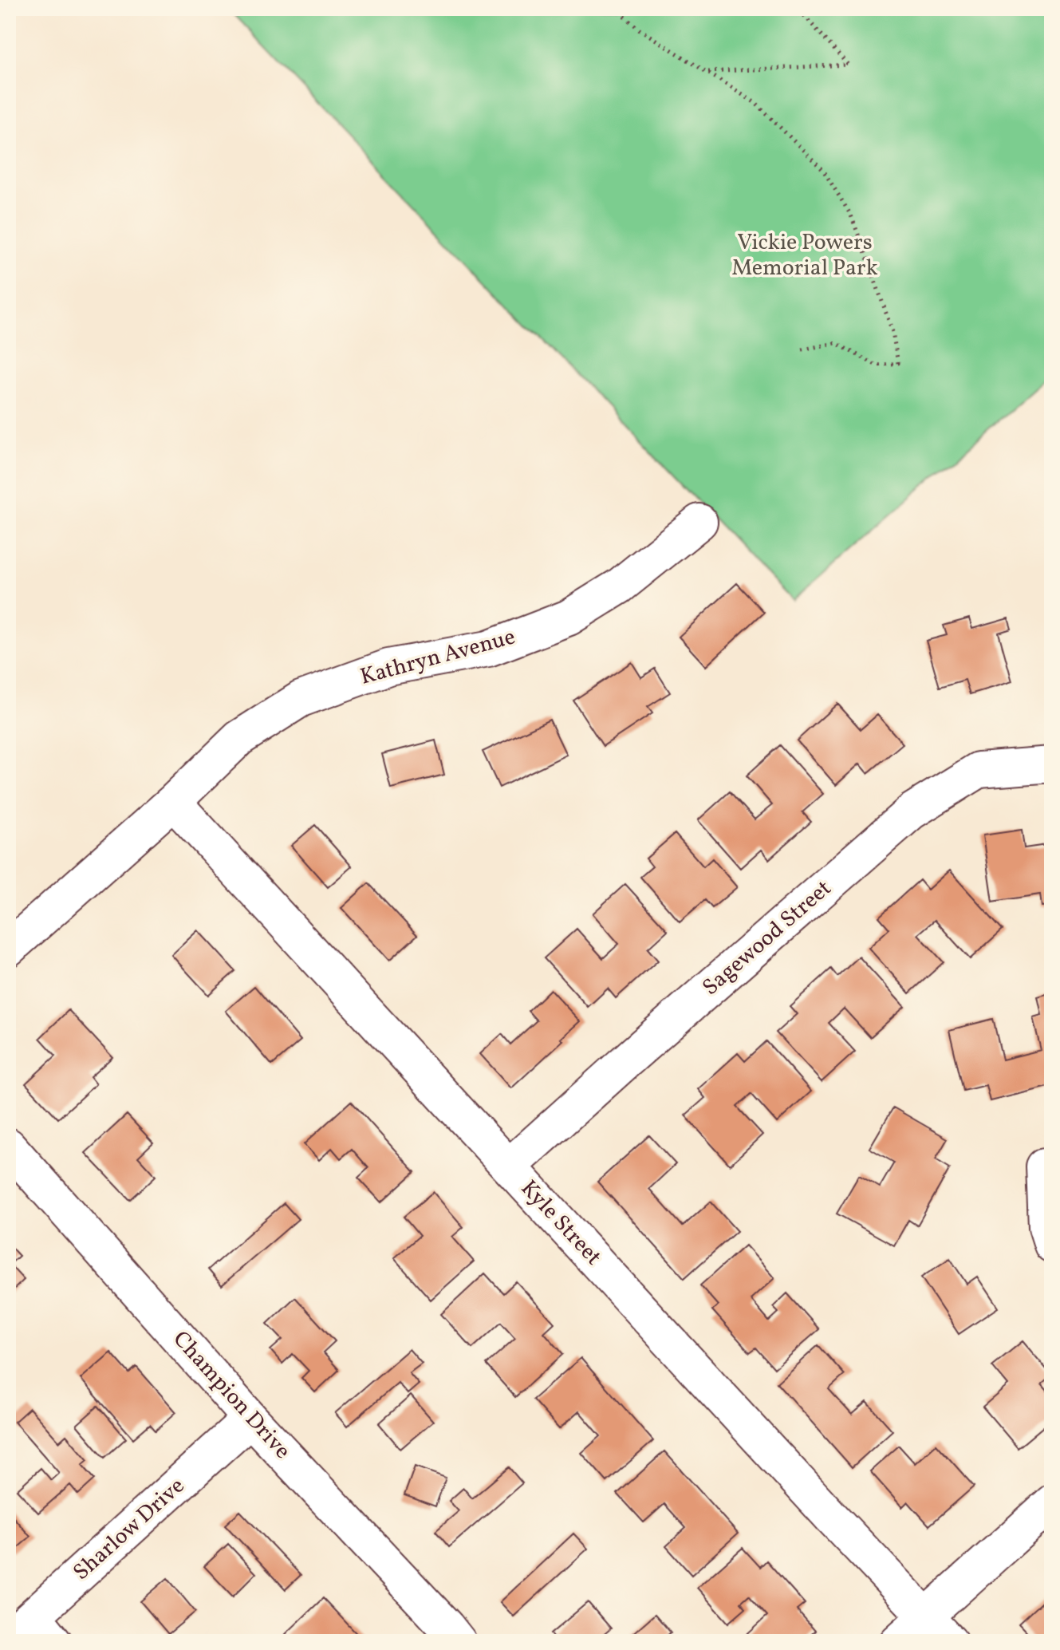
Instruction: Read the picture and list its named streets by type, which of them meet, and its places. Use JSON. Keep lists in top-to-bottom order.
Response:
{
  "streets": {
    "street": [
      "Kathryn Avenue",
      "Sagewood Street",
      "Kyle Street",
      "Champion Drive",
      "Sharlow Drive"
    ]
  },
  "crossings": [
    ["Kathryn Avenue", "Kyle Street"],
    ["Sagewood Street", "Kyle Street"],
    ["Champion Drive", "Sharlow Drive"]
  ],
  "parks": ["Vickie Powers Memorial Park"]
}
